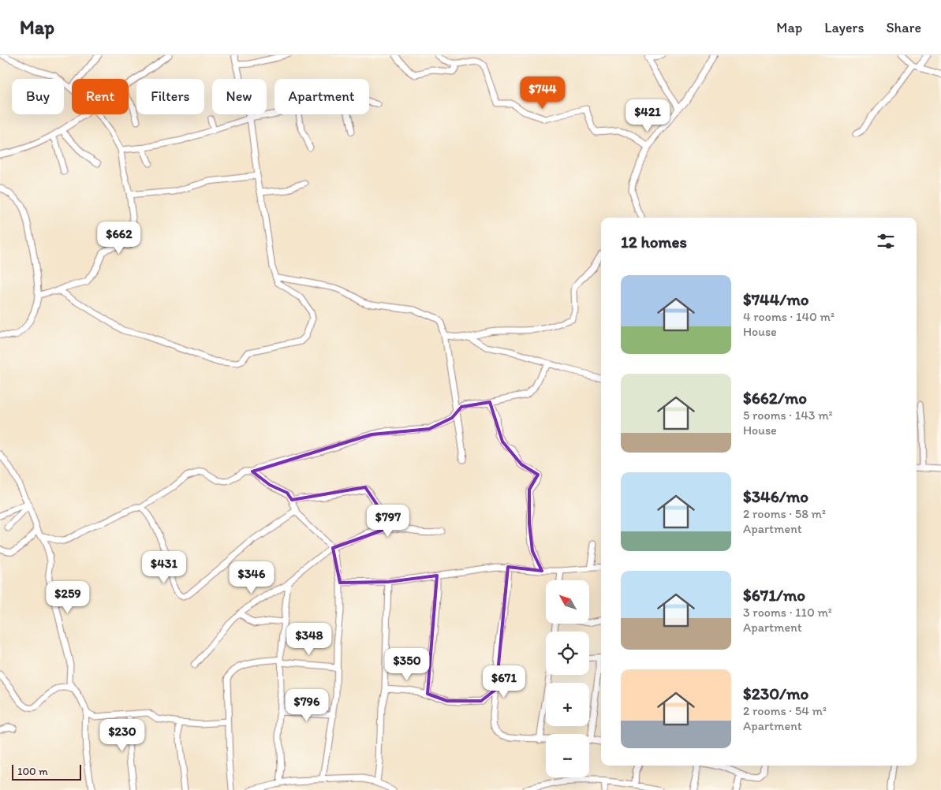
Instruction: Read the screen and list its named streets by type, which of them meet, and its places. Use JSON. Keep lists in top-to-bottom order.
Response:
{
  "scale_bar": "100 m",
  "north": "top left",
  "page": {
    "header": "Map",
    "nav": ["Map", "Layers", "Share"],
    "price": [
      "$744",
      "$421",
      "$662",
      "$797",
      "$431",
      "$346",
      "$259",
      "$348",
      "$350",
      "$671",
      "$796",
      "$230"
    ],
    "chip": [
      "Buy",
      "Rent",
      "Filters",
      "New",
      "Apartment"
    ],
    "heading": "12 homes",
    "list": [
      {
        "name": "$744/mo",
        "note": "4 rooms · 140 m² · House"
      },
      {
        "name": "$662/mo",
        "note": "5 rooms · 143 m² · House"
      },
      {
        "name": "$346/mo",
        "note": "2 rooms · 58 m² · Apartment"
      },
      {
        "name": "$671/mo",
        "note": "3 rooms · 110 m² · Apartment"
      },
      {
        "name": "$230/mo",
        "note": "2 rooms · 54 m² · Apartment"
      }
    ],
    "map_buttons": ["+", "−"],
    "scale": "100 m"
  }
}
